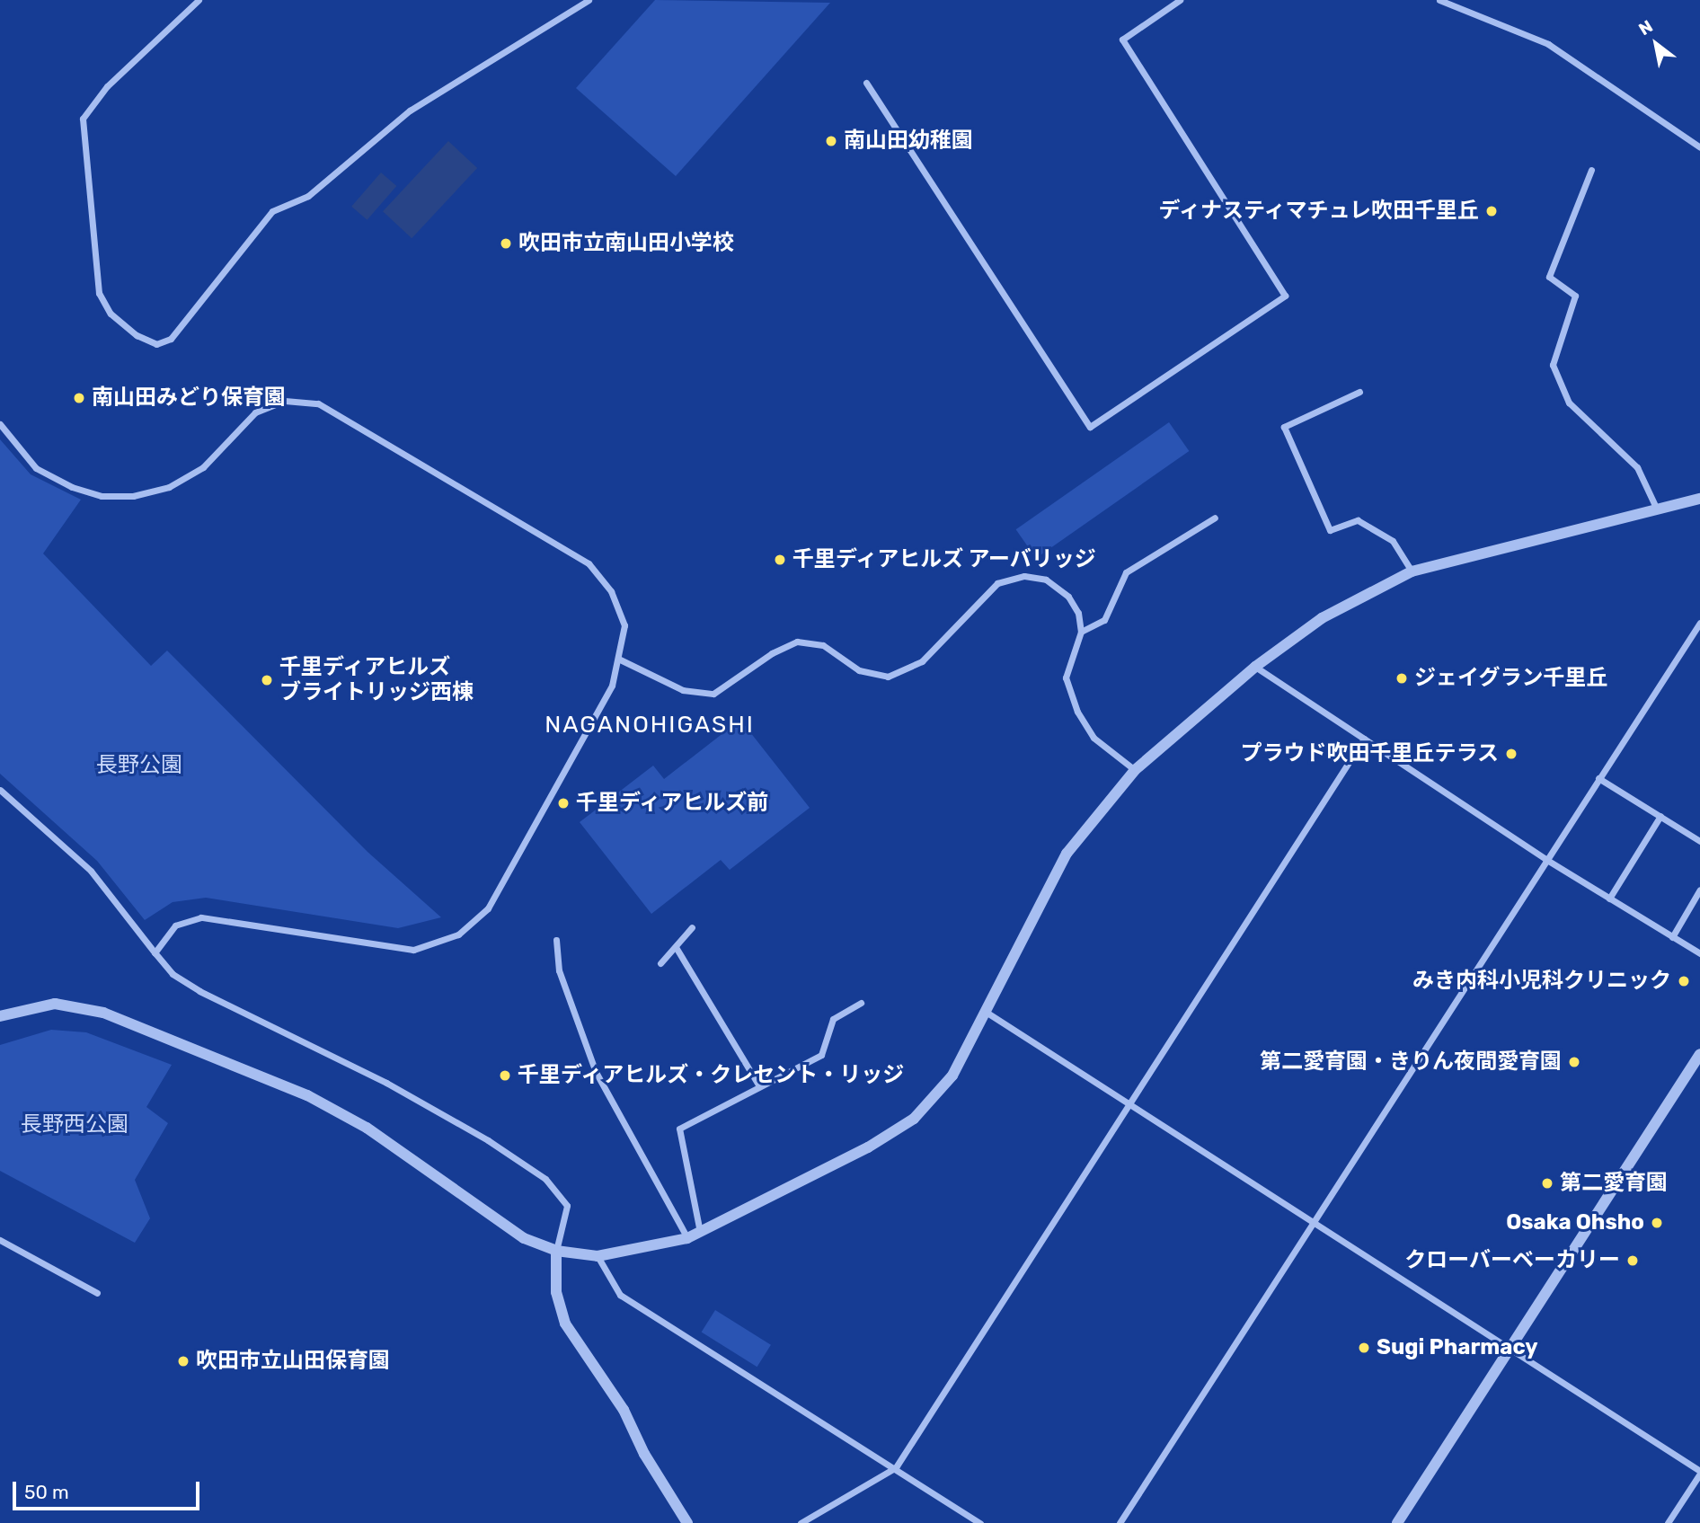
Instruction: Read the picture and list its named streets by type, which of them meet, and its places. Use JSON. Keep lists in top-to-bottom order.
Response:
{
  "districts": ["NAGANOHIGASHI"],
  "parks": ["長野公園", "長野西公園"],
  "places": [
    "南山田幼稚園",
    "ディナスティマチュレ吹田千里丘",
    "吹田市立南山田小学校",
    "南山田みどり保育園",
    "千里ディアヒルズ アーバリッジ",
    "ジェイグラン千里丘",
    "千里ディアヒルズ ブライトリッジ西棟",
    "プラウド吹田千里丘テラス",
    "千里ディアヒルズ前",
    "みき内科小児科クリニック",
    "第二愛育園・きりん夜間愛育園",
    "千里ディアヒルズ・クレセント・リッジ",
    "第二愛育園",
    "Osaka Ohsho",
    "クローバーベーカリー",
    "Sugi Pharmacy",
    "吹田市立山田保育園"
  ],
  "scale_bar": "50 m",
  "north": "top left"
}
